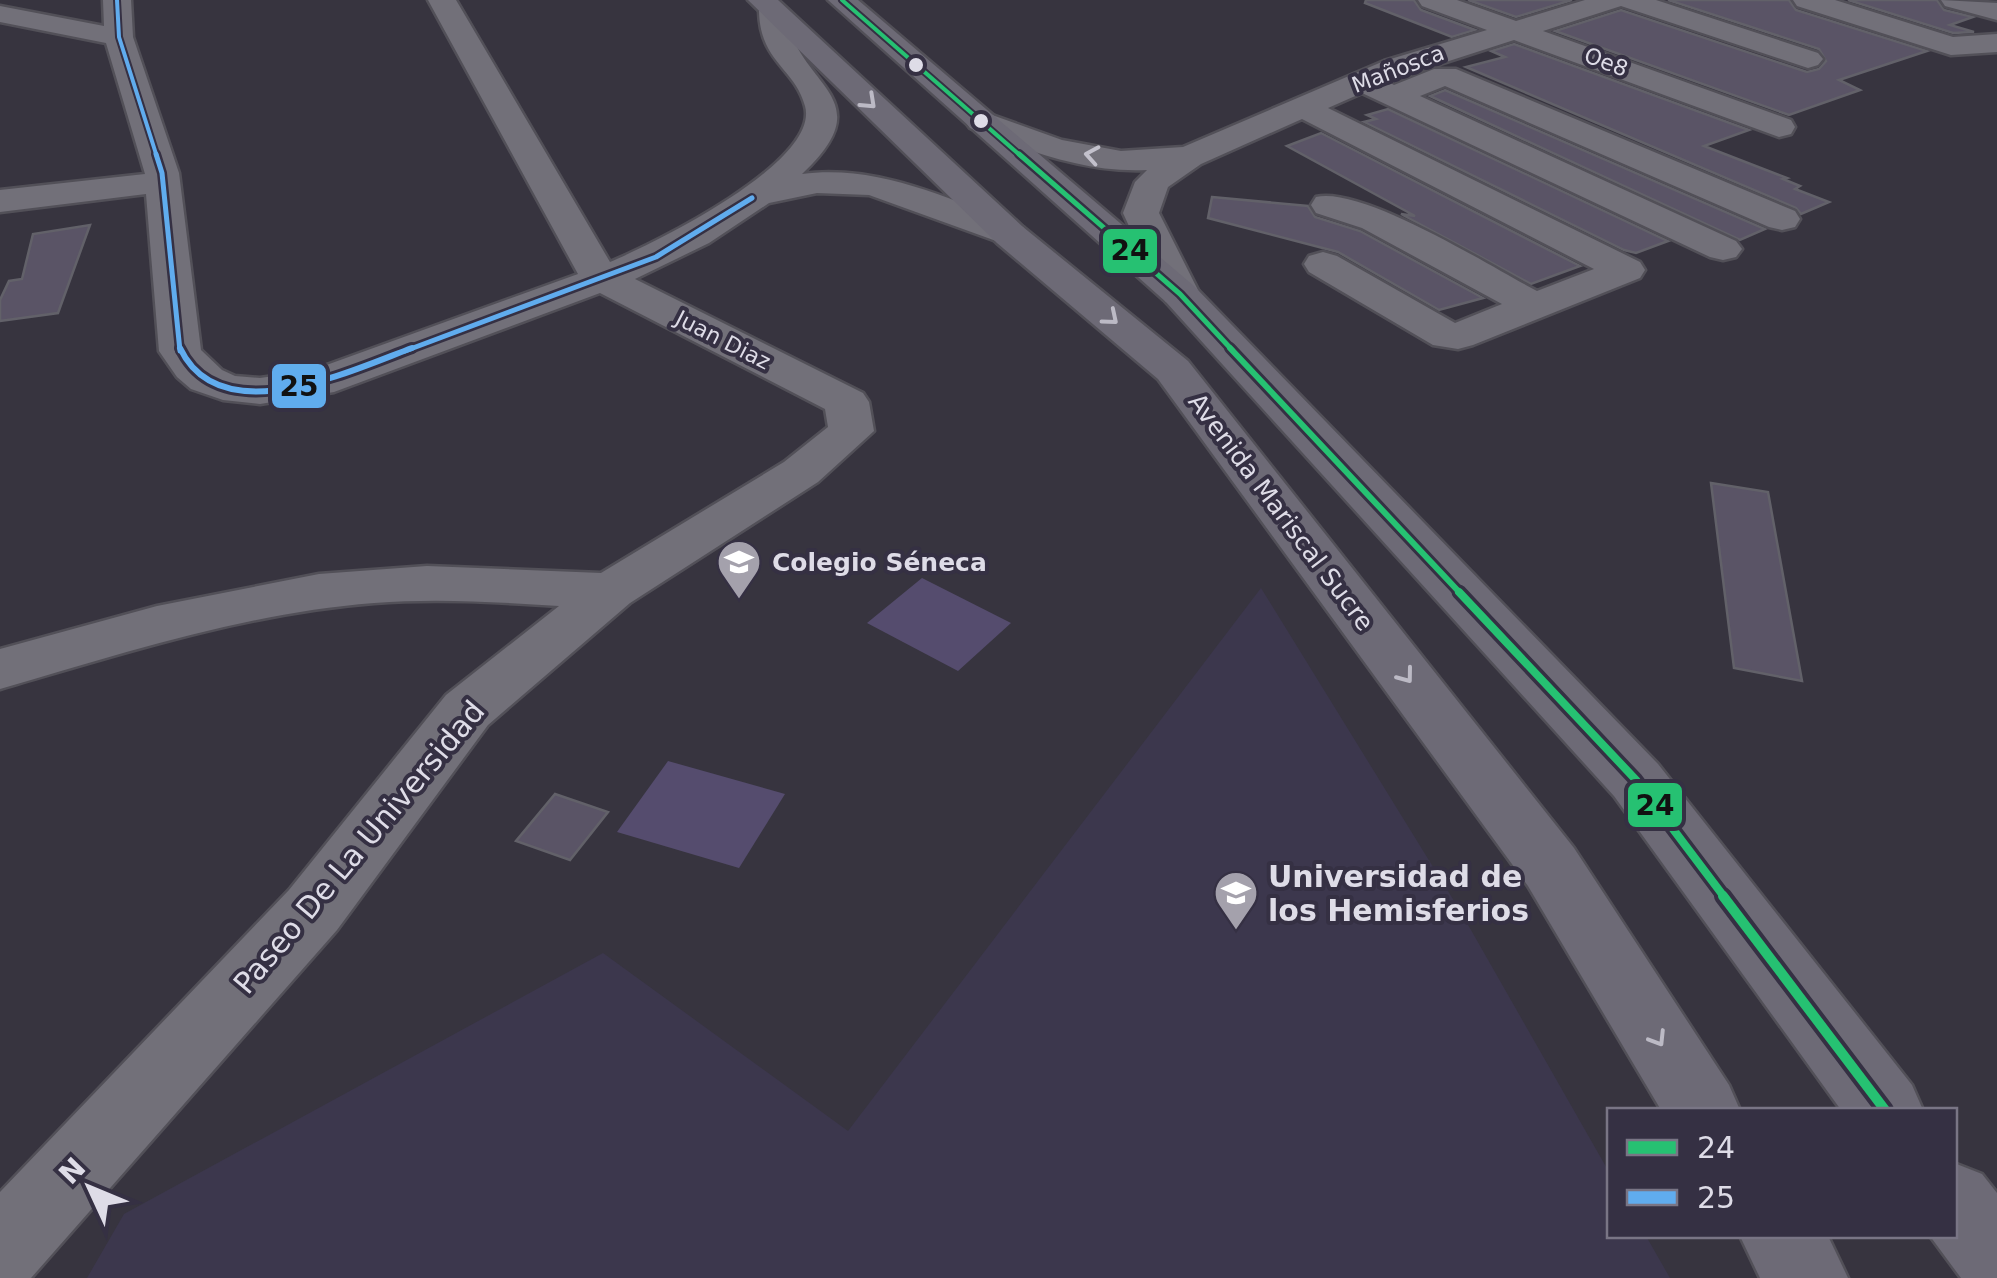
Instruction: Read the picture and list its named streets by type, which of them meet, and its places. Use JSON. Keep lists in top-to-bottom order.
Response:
{
  "streets": {
    "main road": ["Avenida Mariscal Sucre"],
    "street": [
      "Oe8",
      "Mañosca",
      "Juan Diaz",
      "Paseo De La Universidad"
    ]
  },
  "crossings": [
    ["Oe8", "Mañosca"],
    ["Juan Diaz", "Paseo De La Universidad"]
  ],
  "places": {
    "school or university": ["Colegio Séneca", "Universidad de los Hemisferios"]
  },
  "lines": ["transit line 24", "transit line 25"],
  "legend": ["24", "25"],
  "north": "top left"
}
